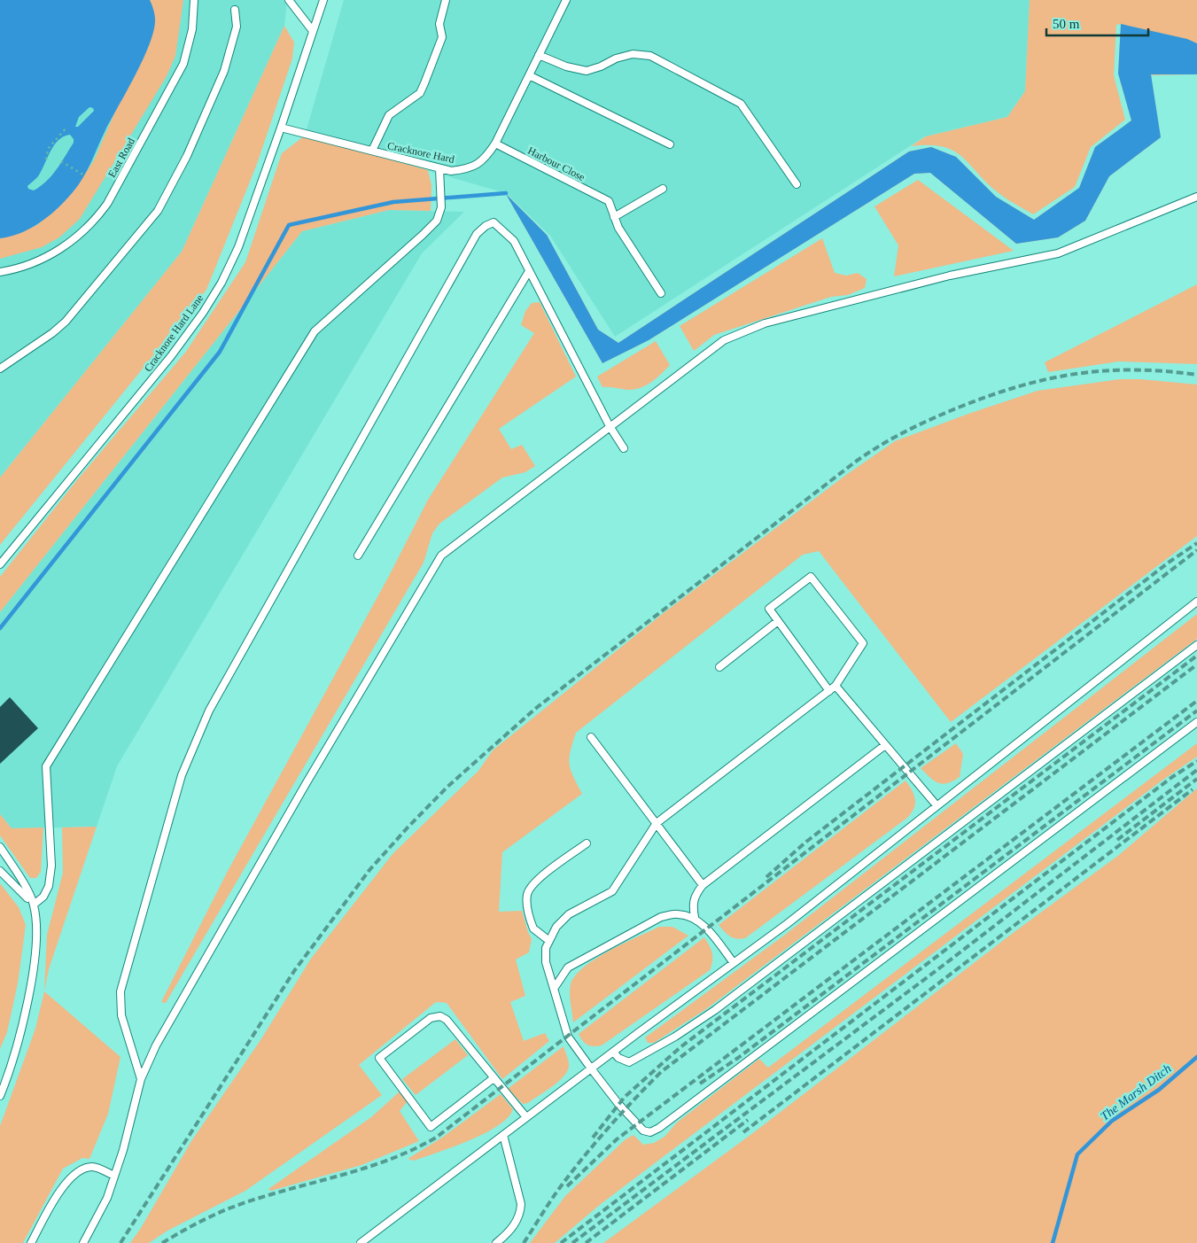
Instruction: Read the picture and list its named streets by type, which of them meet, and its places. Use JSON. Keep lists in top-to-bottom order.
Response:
{
  "streets": {
    "lane": [
      "Cracknore Hard",
      "East Road",
      "Harbour Close",
      "Cracknore Hard Lane"
    ]
  },
  "crossings": [
    ["Cracknore Hard", "Harbour Close"],
    ["Cracknore Hard", "Cracknore Hard Lane"]
  ],
  "water": ["The Marsh Ditch"],
  "scale_bar": "50 m"
}
